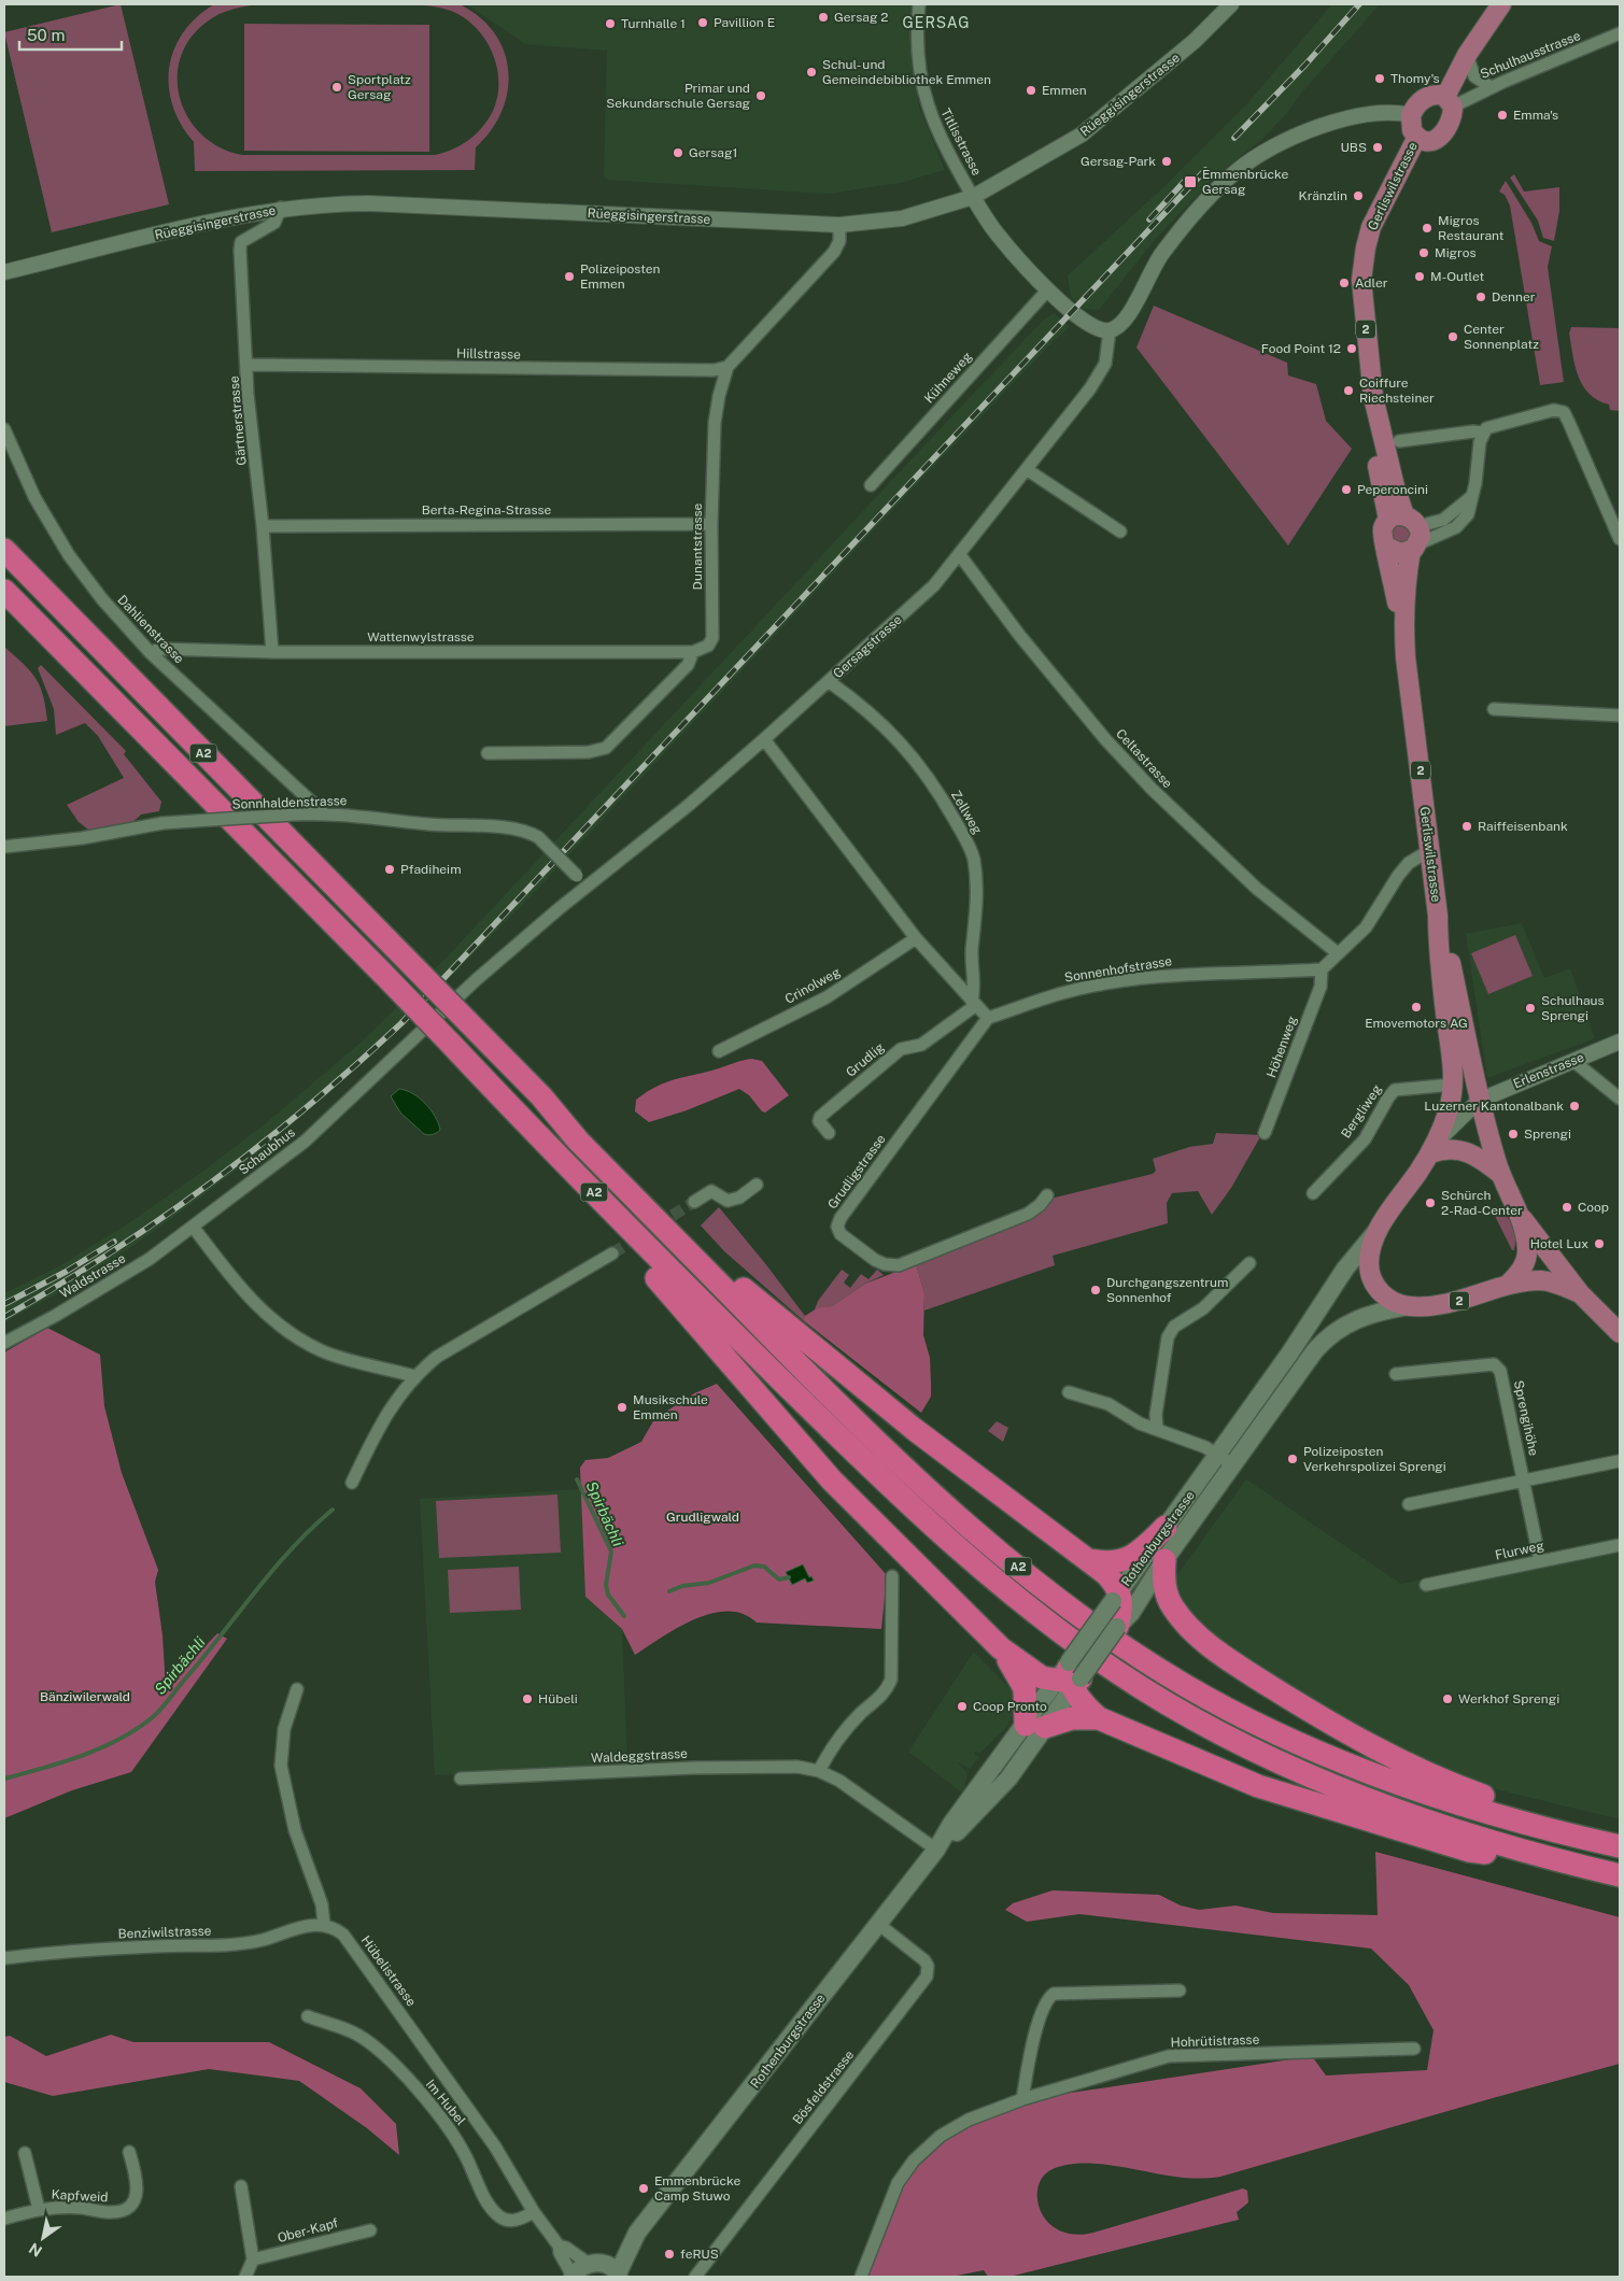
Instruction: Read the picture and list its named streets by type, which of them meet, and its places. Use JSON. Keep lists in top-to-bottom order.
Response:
{
  "streets": {
    "highway": ["A2"],
    "main road": ["Gerliswilstrasse", "2", "Rothenburgstrasse"],
    "street": [
      "Schulhausstrasse",
      "Rüeggisingerstrasse",
      "Titlisstrasse",
      "Hillstrasse",
      "Kühneweg",
      "Gärtnerstrasse",
      "Berta-Regina-Strasse",
      "Dunantstrasse",
      "Dahlienstrasse",
      "Wattenwylstrasse",
      "Gersagstrasse",
      "Celtastrasse",
      "Sonnhaldenstrasse",
      "Zellweg",
      "Sonnenhofstrasse",
      "Crinolweg",
      "Höhenweg",
      "Grudlig",
      "Erlenstrasse",
      "Bergliweg",
      "Schaubhus",
      "Grudligstrasse",
      "Waldstrasse",
      "Sprengihöhe",
      "Flurweg",
      "Waldeggstrasse",
      "Benziwilstrasse",
      "Hübelistrasse",
      "Hohrütistrasse",
      "Bösfeldstrasse",
      "Im Hubel",
      "Kapfweid",
      "Ober-Kapf"
    ]
  },
  "crossings": [
    ["Schulhausstrasse", "Gerliswilstrasse"],
    ["Rüeggisingerstrasse", "Titlisstrasse"],
    ["Rüeggisingerstrasse", "Gärtnerstrasse"],
    ["Rüeggisingerstrasse", "Dunantstrasse"],
    ["Gerliswilstrasse", "2"],
    ["Gerliswilstrasse", "Bergliweg"],
    ["2", "Erlenstrasse"],
    ["2", "Bergliweg"],
    ["2", "Rothenburgstrasse"],
    ["Hillstrasse", "Gärtnerstrasse"],
    ["Hillstrasse", "Dunantstrasse"],
    ["Gärtnerstrasse", "Berta-Regina-Strasse"],
    ["Gärtnerstrasse", "Wattenwylstrasse"],
    ["Berta-Regina-Strasse", "Dunantstrasse"],
    ["Dunantstrasse", "Wattenwylstrasse"],
    ["Dahlienstrasse", "Wattenwylstrasse"],
    ["Dahlienstrasse", "Sonnhaldenstrasse"],
    ["Gersagstrasse", "Celtastrasse"],
    ["Gersagstrasse", "Sonnhaldenstrasse"],
    ["Gersagstrasse", "Zellweg"],
    ["Gersagstrasse", "Schaubhus"],
    ["Zellweg", "Grudlig"],
    ["Sonnenhofstrasse", "Höhenweg"],
    ["Sonnenhofstrasse", "Grudligstrasse"],
    ["Schaubhus", "Waldstrasse"],
    ["Sprengihöhe", "Flurweg"],
    ["Rothenburgstrasse", "Waldeggstrasse"],
    ["Rothenburgstrasse", "Hübelistrasse"],
    ["Rothenburgstrasse", "Bösfeldstrasse"],
    ["Benziwilstrasse", "Hübelistrasse"],
    ["Hübelistrasse", "Im Hubel"]
  ],
  "districts": ["GERSAG"],
  "water": ["Spirbächli"],
  "parks": ["Grudligwald", "Bänziwilerwald"],
  "places": {
    "other": [
      "Gersag 2",
      "Pavillion E",
      "Turnhalle 1",
      "Schul- und Gemeindebibliothek Emmen",
      "Thomy's",
      "Sportplatz Gersag",
      "Emmen",
      "Primar und Sekundarschule Gersag",
      "Emma's",
      "UBS",
      "Gersag1",
      "Gersag-Park",
      "Kränzlin",
      "Migros Restaurant",
      "Migros",
      "Polizeiposten Emmen",
      "M-Outlet",
      "Adler",
      "Denner",
      "Center Sonnenplatz",
      "Food Point 12",
      "Coiffure Riechsteiner",
      "Peperoncini",
      "Raiffeisenbank",
      "Pfadiheim",
      "Emovemotors AG",
      "Schulhaus Sprengi",
      "Luzerner Kantonalbank",
      "Sprengi",
      "Schürch 2-Rad-Center",
      "Coop",
      "Hotel Lux",
      "Durchgangszentrum Sonnenhof",
      "Musikschule Emmen",
      "Polizeiposten Verkehrspolizei Sprengi",
      "Hübeli",
      "Werkhof Sprengi",
      "Coop Pronto",
      "Emmenbrücke Camp Stuwo",
      "feRUS"
    ],
    "transit": ["Emmenbrücke Gersag"]
  },
  "scale_bar": "50 m",
  "north": "bottom left"
}
